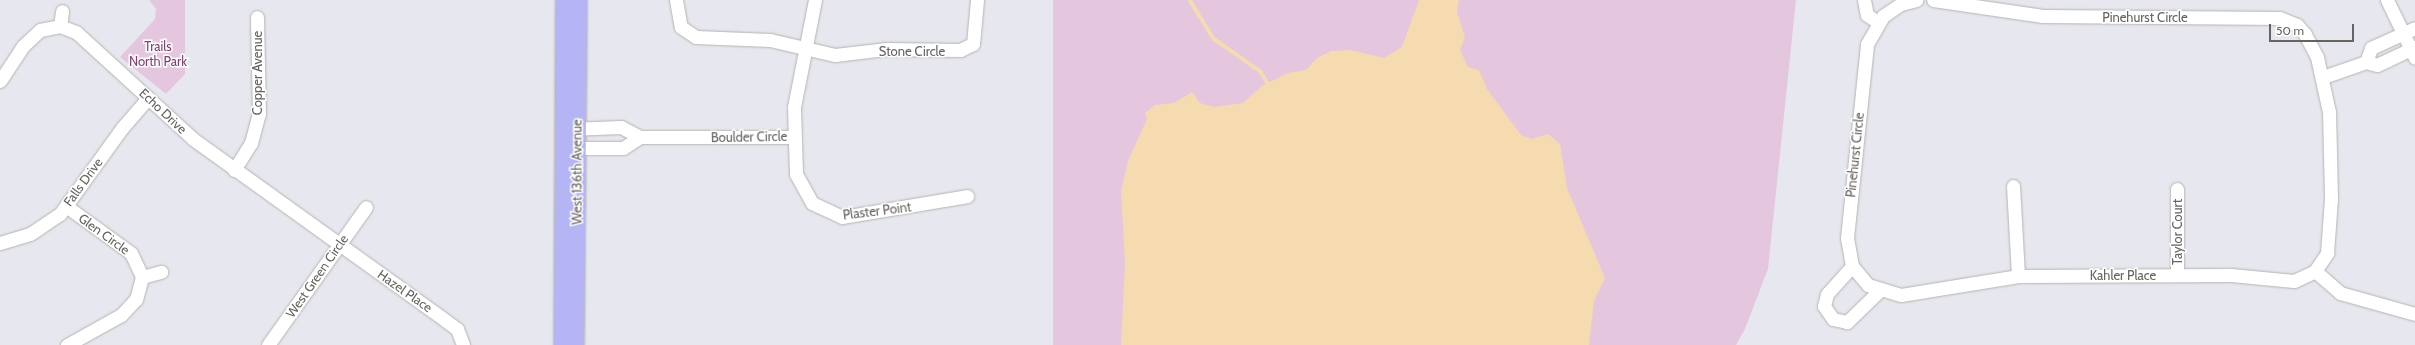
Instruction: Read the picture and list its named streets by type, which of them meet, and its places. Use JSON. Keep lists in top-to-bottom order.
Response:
{
  "streets": {
    "main road": ["West 136th Avenue"],
    "street": [
      "Pinehurst Circle",
      "Stone Circle",
      "Copper Avenue",
      "Echo Drive",
      "Boulder Circle",
      "Falls Drive",
      "Plaster Point",
      "Taylor Court",
      "Glen Circle",
      "Kahler Place",
      "West Green Circle",
      "Hazel Place"
    ]
  },
  "crossings": [
    ["Pinehurst Circle", "Kahler Place"],
    ["Stone Circle", "Boulder Circle"],
    ["Copper Avenue", "Echo Drive"],
    ["Echo Drive", "Falls Drive"],
    ["Echo Drive", "West Green Circle"],
    ["Echo Drive", "Hazel Place"],
    ["Boulder Circle", "West 136th Avenue"],
    ["Boulder Circle", "Plaster Point"],
    ["Falls Drive", "Glen Circle"],
    ["Taylor Court", "Kahler Place"],
    ["West Green Circle", "Hazel Place"]
  ],
  "parks": ["Trails North Park"],
  "scale_bar": "50 m"
}
